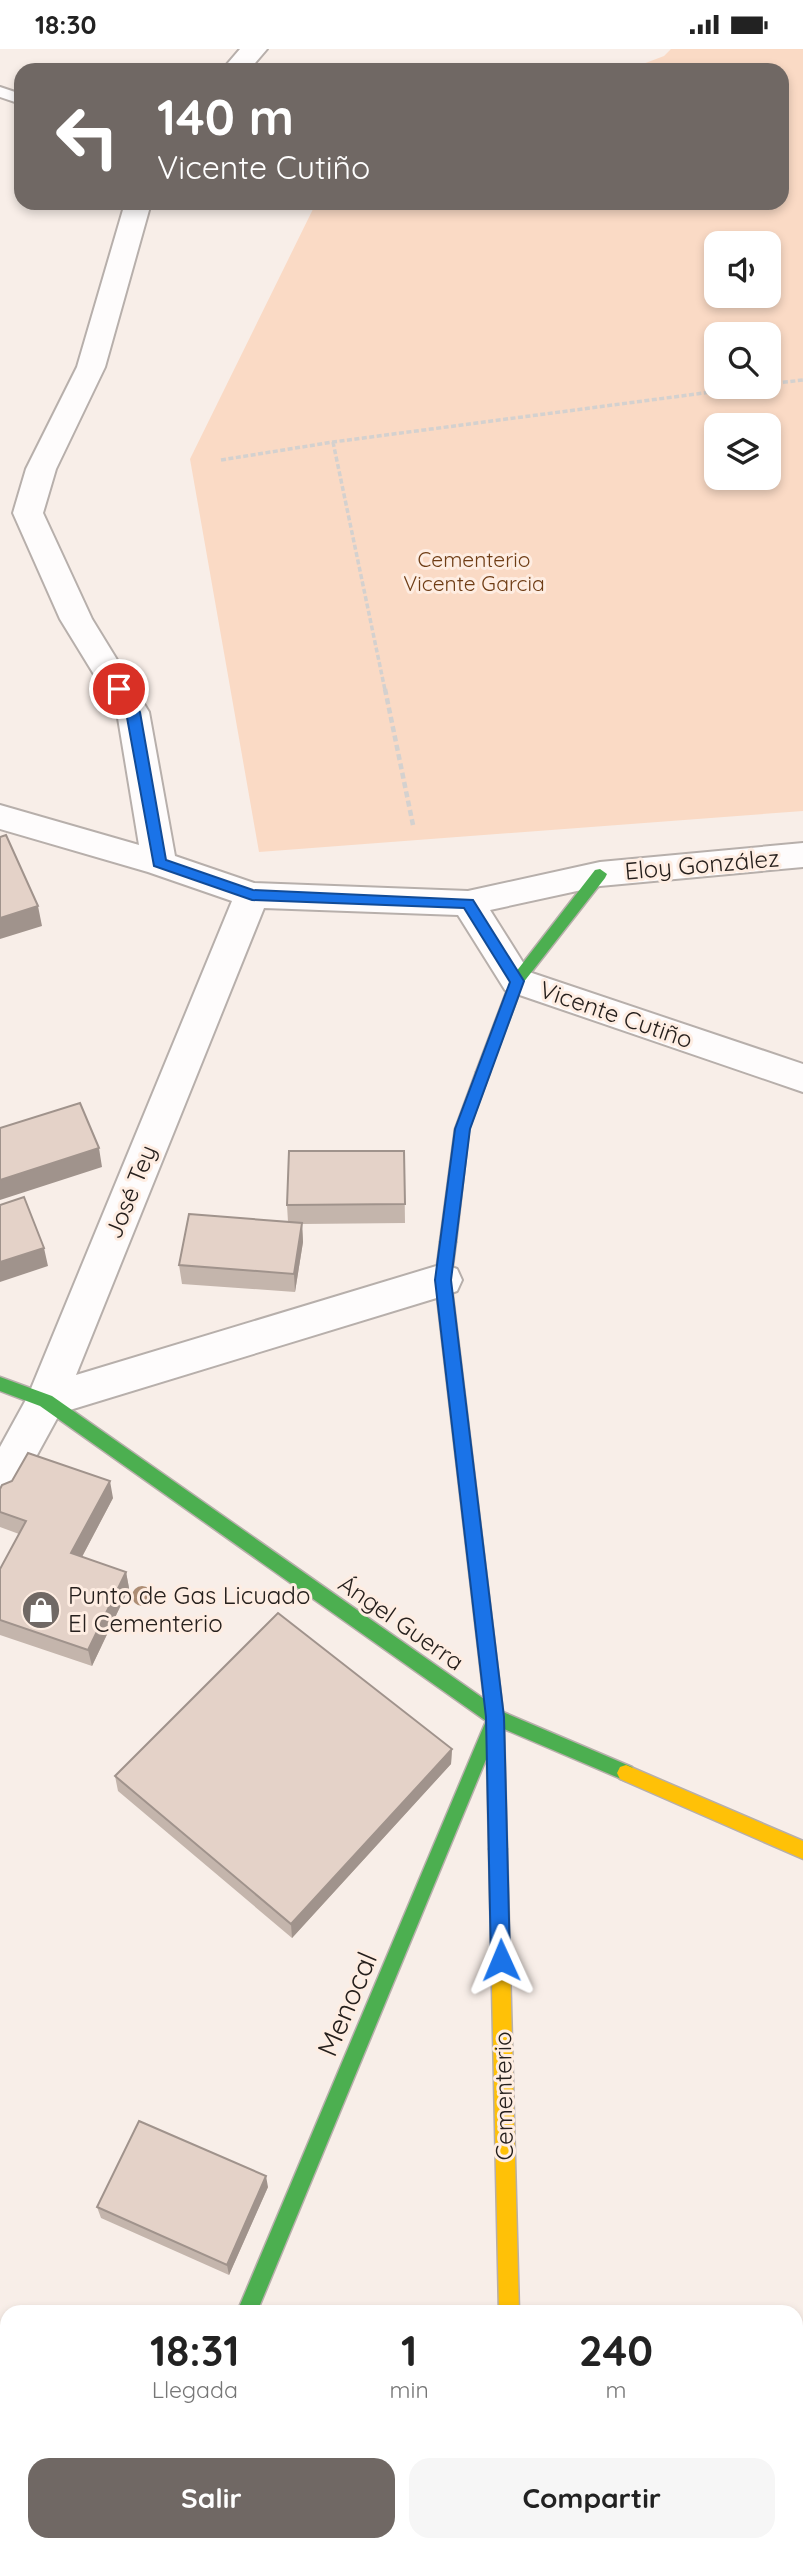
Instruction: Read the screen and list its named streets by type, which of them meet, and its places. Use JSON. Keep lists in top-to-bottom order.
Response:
{
  "streets": {
    "street": [
      "Eloy González",
      "Vicente Cutiño",
      "José Tey",
      "Ángel Guerra",
      "Menocal",
      "Cementerio"
    ]
  },
  "crossings": [
    ["Eloy González", "Cementerio"],
    ["Vicente Cutiño", "Cementerio"],
    ["José Tey", "Ángel Guerra"],
    ["Ángel Guerra", "Menocal"],
    ["Ángel Guerra", "Cementerio"],
    ["Menocal", "Cementerio"]
  ],
  "parks": ["Cementerio Vicente Garcia"],
  "places": {
    "shop": ["Punto de Gas Licuado El Cementerio"]
  },
  "page": {
    "status": "18:30",
    "turn": ["140 m", "Vicente Cutiño"],
    "eta": [
      "18:31",
      "Llegada",
      "1",
      "min",
      "240",
      "m"
    ],
    "buttons": ["Salir", "Compartir"]
  }
}
